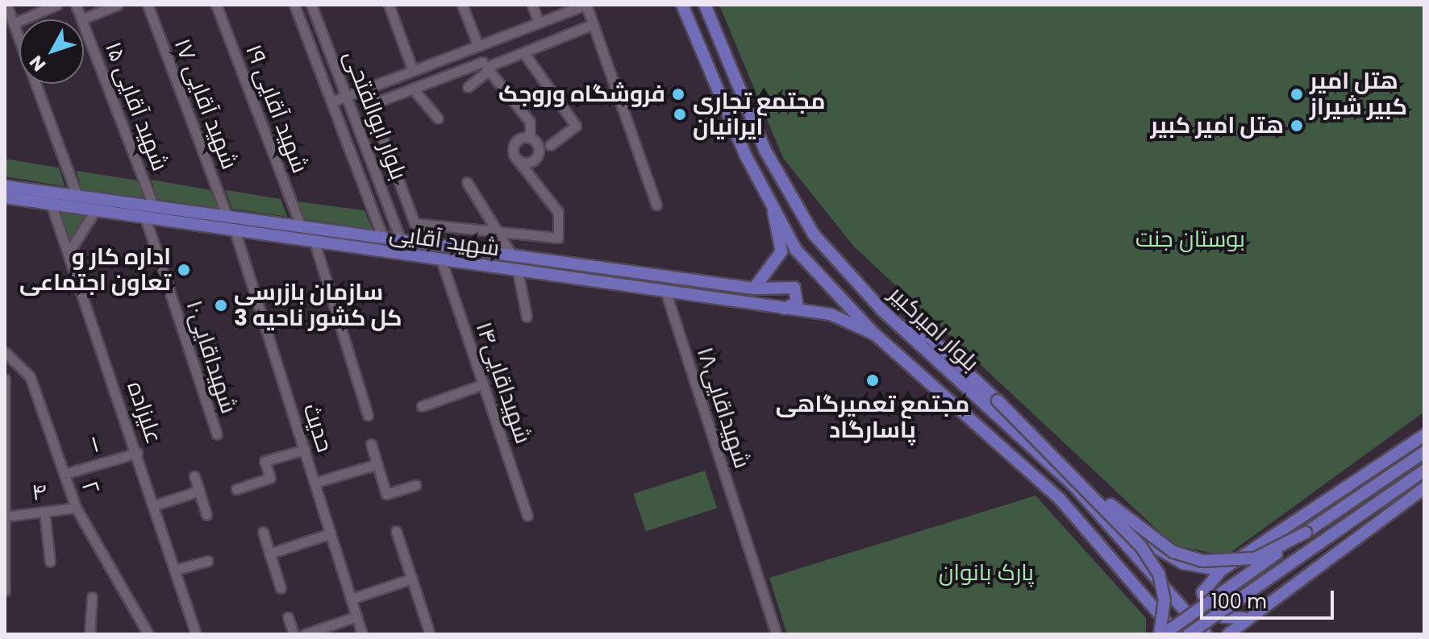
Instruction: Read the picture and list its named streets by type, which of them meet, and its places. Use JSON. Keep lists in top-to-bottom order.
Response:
{
  "streets": {
    "main road": ["شهید آقایی", "بلوار امیرکبیر"],
    "street": [
      "شهید آقایی ۱۷",
      "شهید آقایی ۱۵",
      "شهید آقایی ۱۹",
      "بلوار ابوالفتحی",
      "شهیداقایی۱۰",
      "شهیداقایی۱۴",
      "شهیداقایی۱۸",
      "علیزاده",
      "حدیث",
      "۱",
      "۲",
      "۴"
    ]
  },
  "crossings": [
    ["شهید آقایی ۱۷", "شهید آقایی"],
    ["شهید آقایی ۱۵", "شهید آقایی"],
    ["شهید آقایی ۱۹", "شهید آقایی"],
    ["بلوار ابوالفتحی", "شهید آقایی"],
    ["شهید آقایی", "بلوار امیرکبیر"],
    ["شهید آقایی", "شهیداقایی۱۰"],
    ["شهید آقایی", "شهیداقایی۱۴"],
    ["شهید آقایی", "شهیداقایی۱۸"],
    ["شهید آقایی", "علیزاده"],
    ["شهید آقایی", "حدیث"],
    ["علیزاده", "۱"],
    ["۱", "۲"],
    ["۲", "۴"]
  ],
  "parks": ["بوستان جنت", "پارک بانوان"],
  "places": [
    "فروشگاه وروجک",
    "هتل امیر کبیر شیراز",
    "مجتمع تجاری ایرانیان",
    "هتل امیر کبیر",
    "اداره کار و تعاون اجتماعی",
    "سازمان بازرسی کل کشور ناحیه 3",
    "مجتمع تعمیرگاهی پاسارگاد"
  ],
  "scale_bar": "100 m",
  "north": "bottom left"
}
